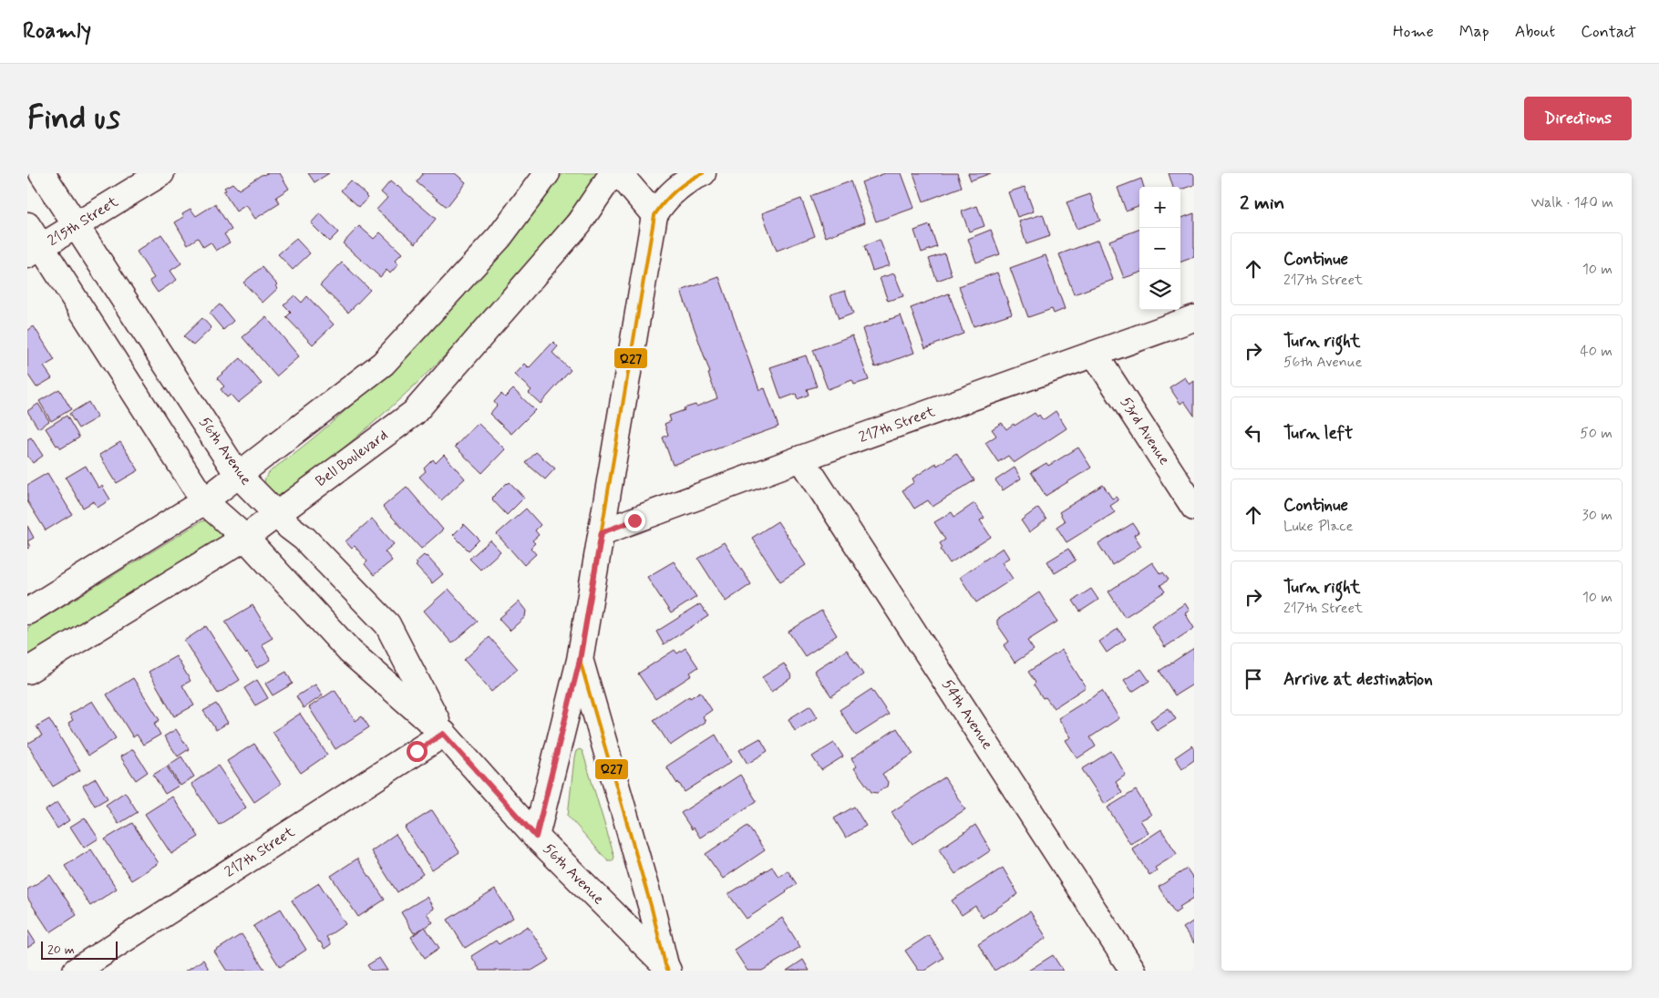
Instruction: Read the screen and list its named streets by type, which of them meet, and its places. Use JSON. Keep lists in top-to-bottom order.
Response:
{
  "streets": {
    "street": [
      "215th Street",
      "217th Street",
      "53rd Avenue",
      "56th Avenue",
      "Bell Boulevard",
      "54th Avenue"
    ]
  },
  "crossings": [
    ["215th Street", "56th Avenue"],
    ["217th Street", "53rd Avenue"],
    ["217th Street", "56th Avenue"],
    ["217th Street", "54th Avenue"],
    ["56th Avenue", "Bell Boulevard"]
  ],
  "lines": ["transit line Q27"],
  "scale_bar": "20 m",
  "page": {
    "header": "Roamly",
    "nav": [
      "Home",
      "Map",
      "About",
      "Contact"
    ],
    "buttons": "Directions",
    "title": "Find us",
    "heading": ["2 min", "Walk · 140 m"],
    "map_buttons": ["+", "−"],
    "list": [
      ["Continue", "217th Street", "10 m"],
      ["Turn right", "56th Avenue", "40 m"],
      ["Turn left", "50 m"],
      ["Continue", "Luke Place", "30 m"],
      ["Turn right", "217th Street", "10 m"],
      "Arrive at destination"
    ],
    "scale": "20 m"
  }
}
